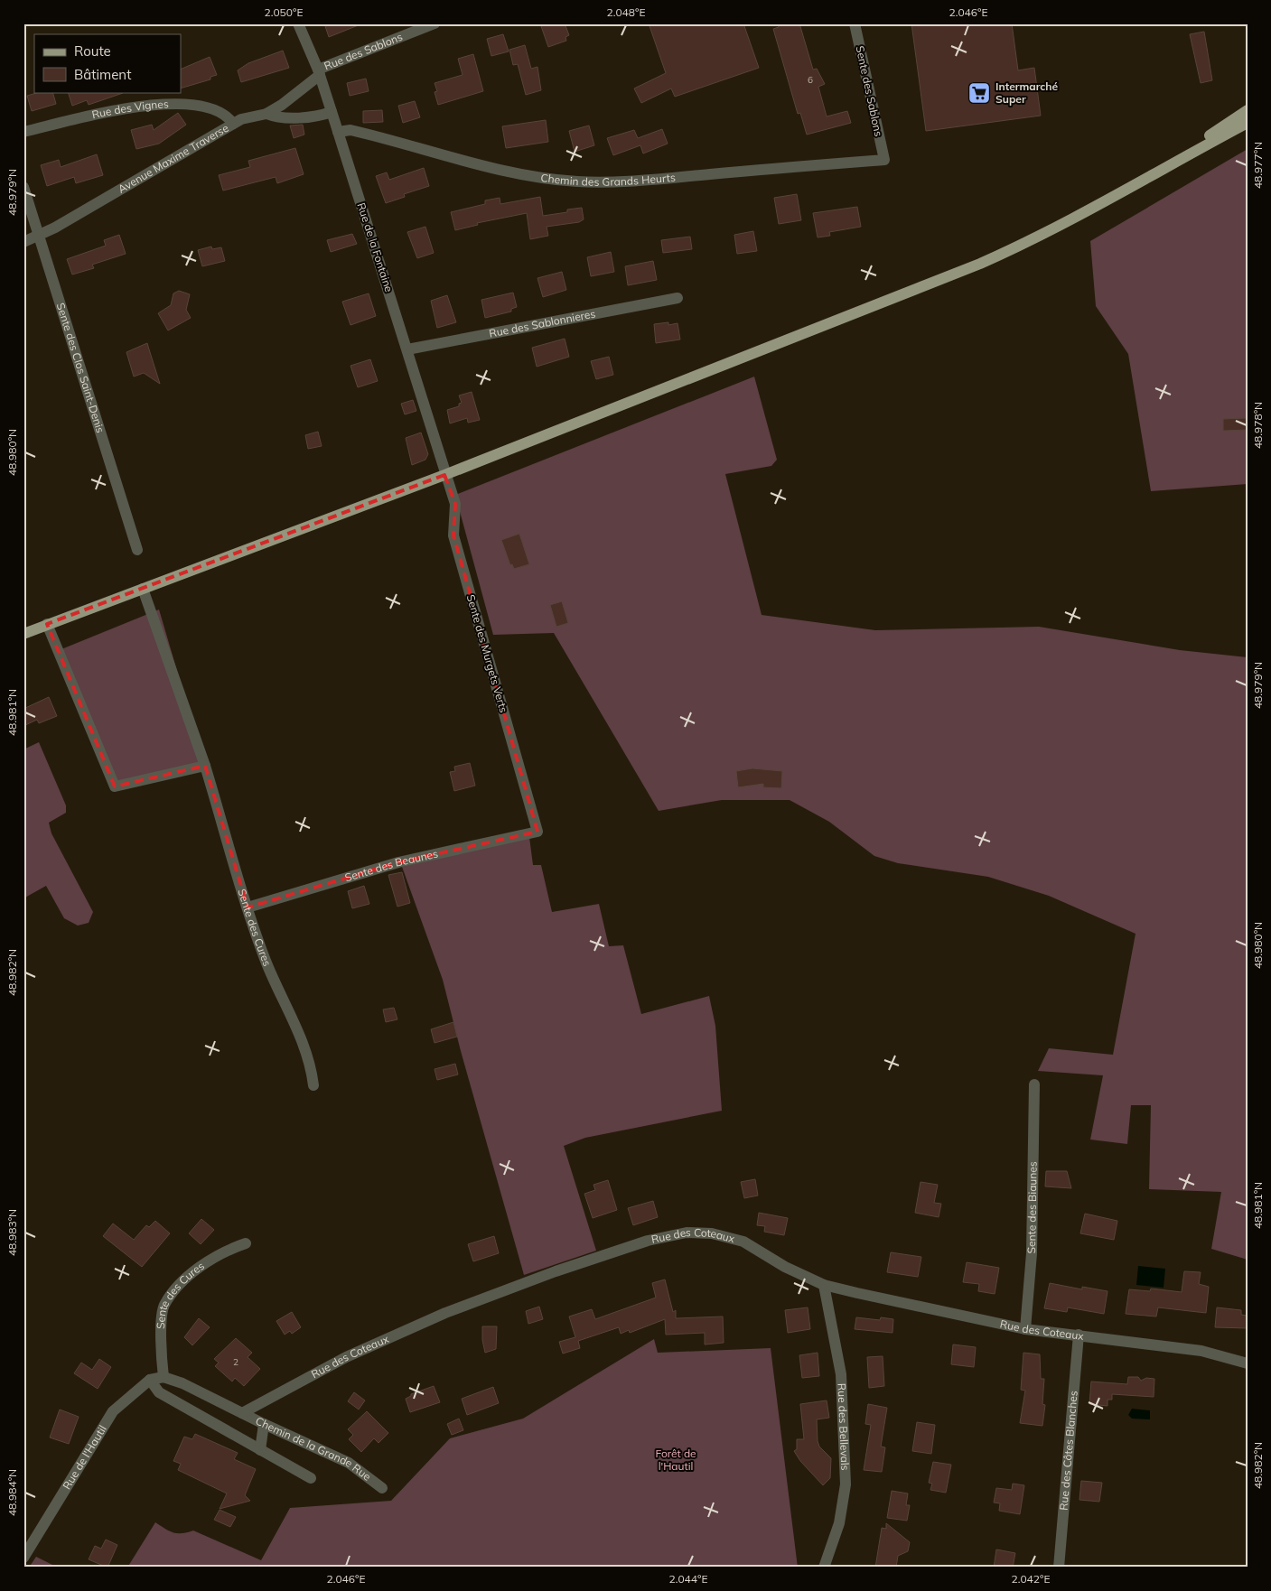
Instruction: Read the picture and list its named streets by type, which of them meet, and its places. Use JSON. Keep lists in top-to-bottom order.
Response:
{
  "streets": {
    "street": [
      "Rue des Sablons",
      "Sente des Sablons",
      "Rue des Vignes",
      "Avenue Maxime Traverse",
      "Chemin des Grands Heurts",
      "Rue de la Fontaine",
      "Rue des Sablonnieres",
      "Sente des Clos Saint-Denis",
      "Sente des Murgets Verts",
      "Sente des Beaunes",
      "Sente des Cures",
      "Sente des Biaunes",
      "Rue des Coteaux",
      "Rue des Bellevals",
      "Chemin de la Grande Rue",
      "Rue des Côtes Blanches",
      "Rue de l'Hautil"
    ]
  },
  "crossings": [
    ["Rue des Sablons", "Avenue Maxime Traverse"],
    ["Rue des Sablons", "Rue de la Fontaine"],
    ["Sente des Sablons", "Chemin des Grands Heurts"],
    ["Rue des Vignes", "Avenue Maxime Traverse"],
    ["Avenue Maxime Traverse", "Rue de la Fontaine"],
    ["Avenue Maxime Traverse", "Sente des Clos Saint-Denis"],
    ["Chemin des Grands Heurts", "Rue de la Fontaine"],
    ["Rue de la Fontaine", "Rue des Sablonnieres"],
    ["Rue de la Fontaine", "Sente des Murgets Verts"],
    ["Sente des Murgets Verts", "Sente des Beaunes"],
    ["Sente des Beaunes", "Sente des Cures"],
    ["Sente des Cures", "Rue de l'Hautil"],
    ["Sente des Biaunes", "Rue des Coteaux"],
    ["Rue des Coteaux", "Rue des Bellevals"],
    ["Rue des Coteaux", "Chemin de la Grande Rue"],
    ["Rue des Coteaux", "Rue des Côtes Blanches"]
  ],
  "parks": ["Forêt de l'Hautil"],
  "places": {
    "supermarket": ["Intermarché Super"]
  },
  "house_numbers": ["6", "2"],
  "legend": ["Route", "Bâtiment"],
  "coordinates": [
    "2.050°E",
    "2.048°E",
    "2.046°E",
    "48.977°N",
    "48.979°N",
    "48.978°N",
    "48.980°N",
    "48.981°N",
    "48.982°N",
    "48.983°N",
    "48.984°N",
    "2.044°E",
    "2.042°E"
  ]
}
